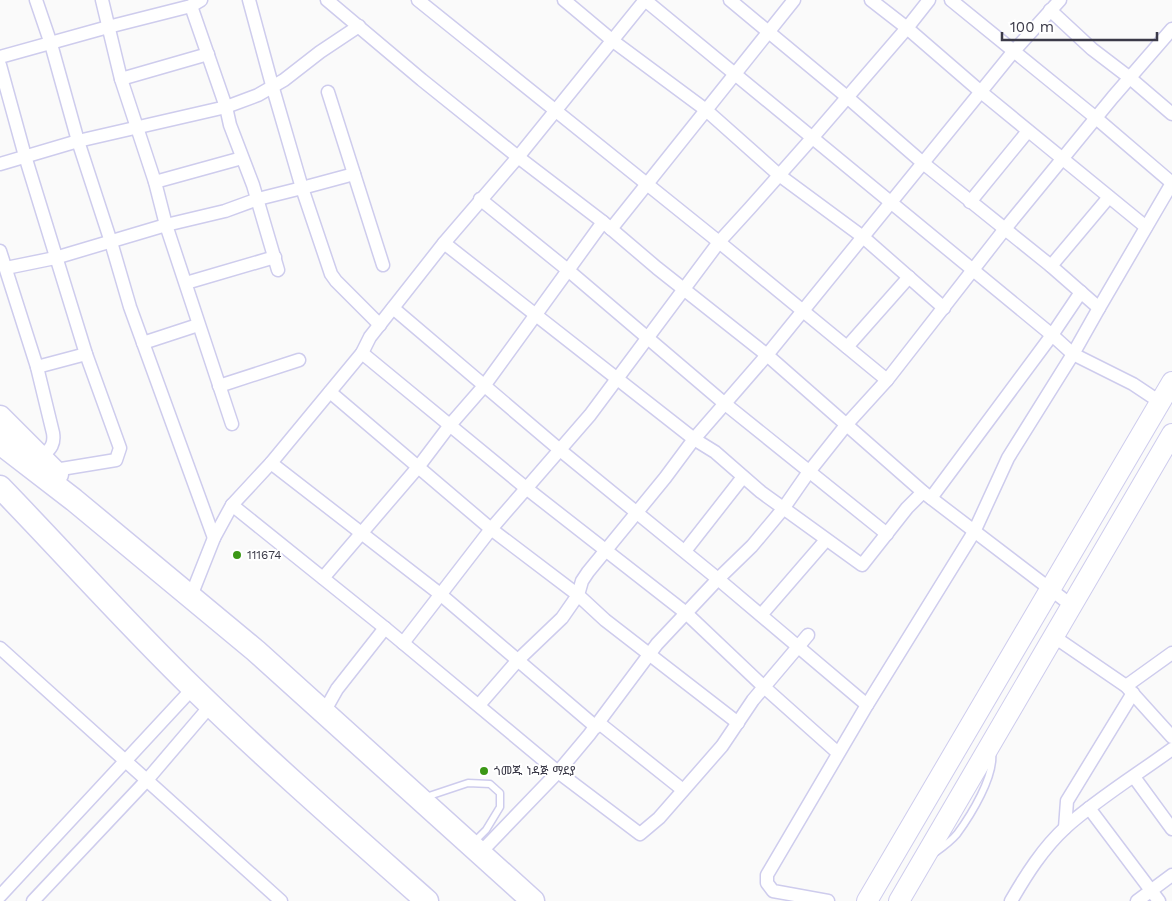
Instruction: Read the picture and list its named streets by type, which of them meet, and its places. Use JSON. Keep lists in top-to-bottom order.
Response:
{
  "places": ["111674", "ጎመጁ ነዳጅ ማደያ"],
  "scale_bar": "100 m"
}
